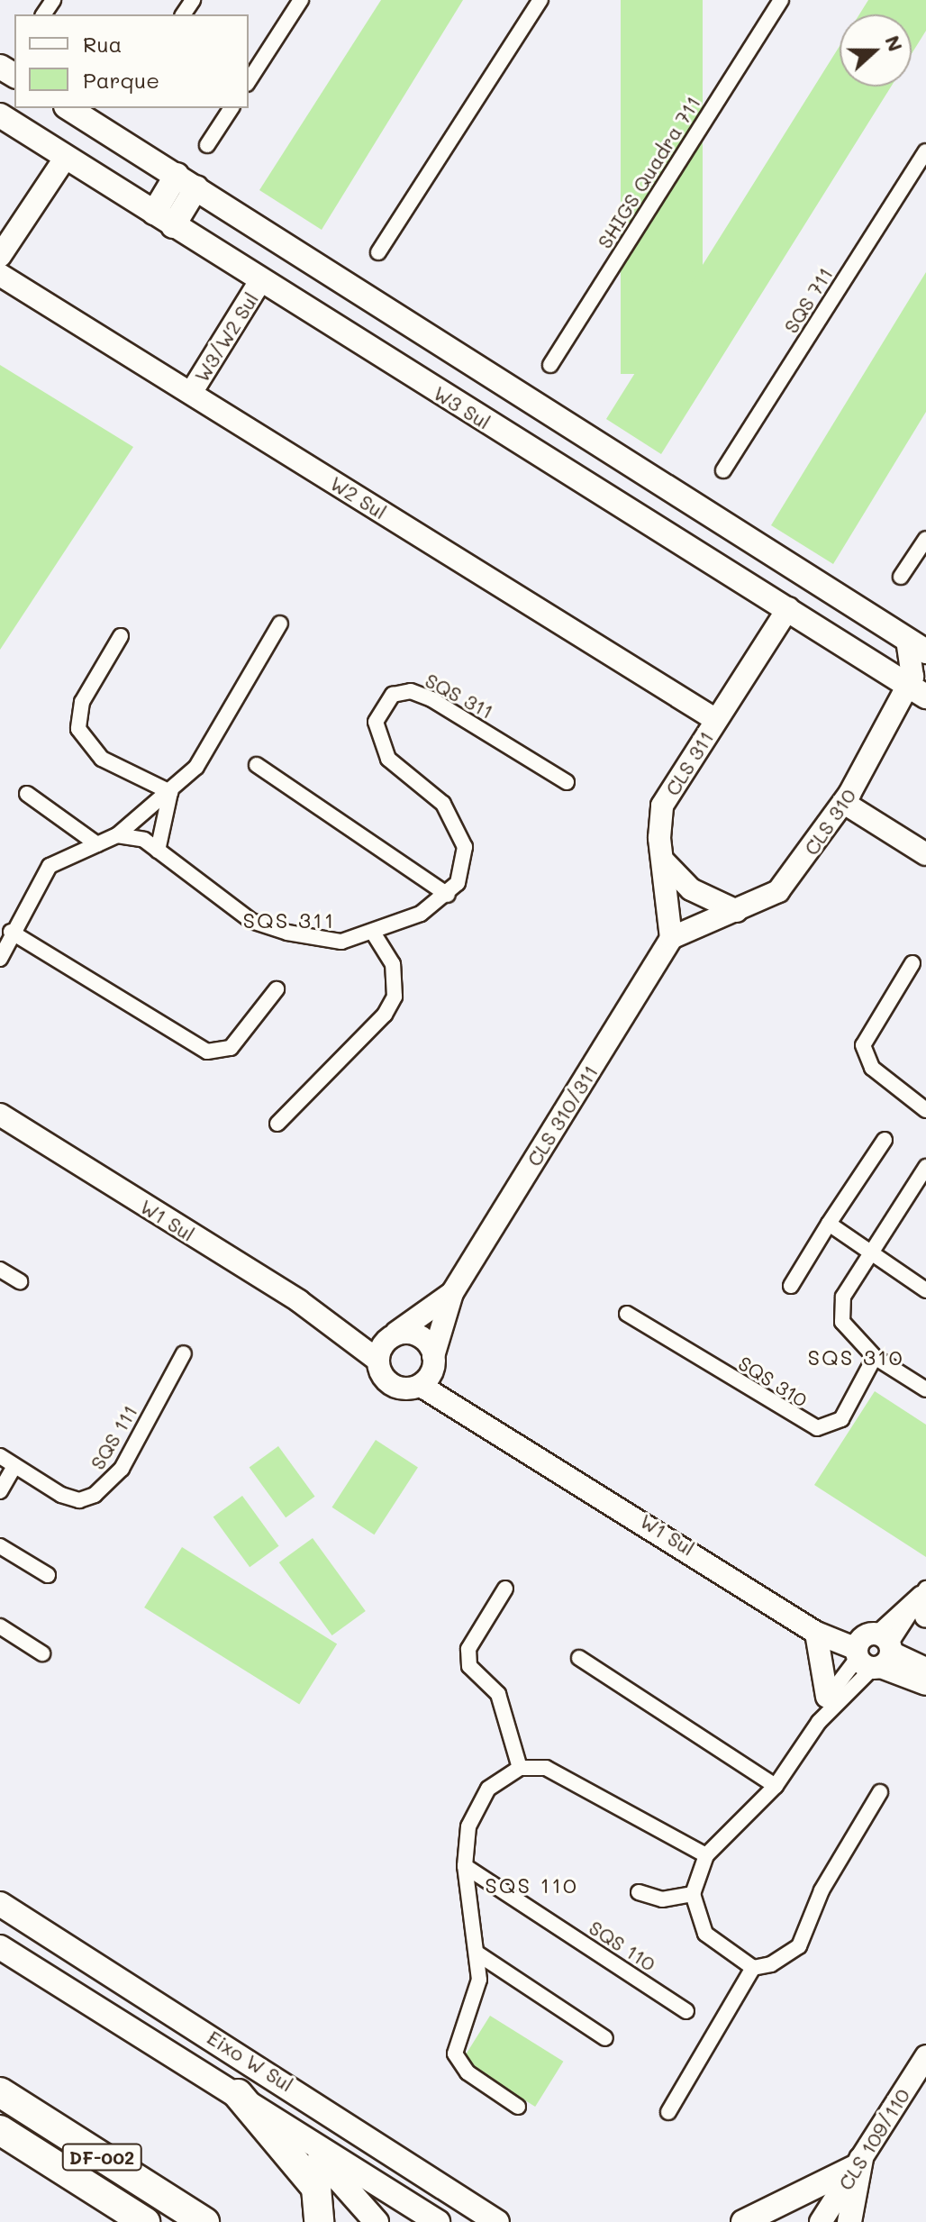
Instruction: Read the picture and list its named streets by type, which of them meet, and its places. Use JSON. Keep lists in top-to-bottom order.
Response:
{
  "streets": {
    "highway": ["DF-002"],
    "main road": ["W3 Sul", "Eixo W Sul"],
    "street": [
      "SHIGS Quadra 711",
      "SQS 711",
      "W3/W2 Sul",
      "W2 Sul",
      "SQS 311",
      "CLS 311",
      "CLS 310",
      "CLS 310/311",
      "W1 Sul",
      "SQS 310",
      "SQS 111",
      "SQS 110",
      "CLS 109/110"
    ]
  },
  "crossings": [
    ["W3/W2 Sul", "W3 Sul"],
    ["W3/W2 Sul", "W2 Sul"],
    ["W3 Sul", "CLS 311"],
    ["W3 Sul", "CLS 310"],
    ["W2 Sul", "CLS 311"],
    ["CLS 311", "CLS 310"],
    ["CLS 311", "CLS 310/311"],
    ["CLS 310", "CLS 310/311"],
    ["CLS 310/311", "W1 Sul"]
  ],
  "districts": ["SQS 311", "SQS 310", "SQS 110"],
  "legend": ["Rua", "Parque"],
  "north": "right"
}
